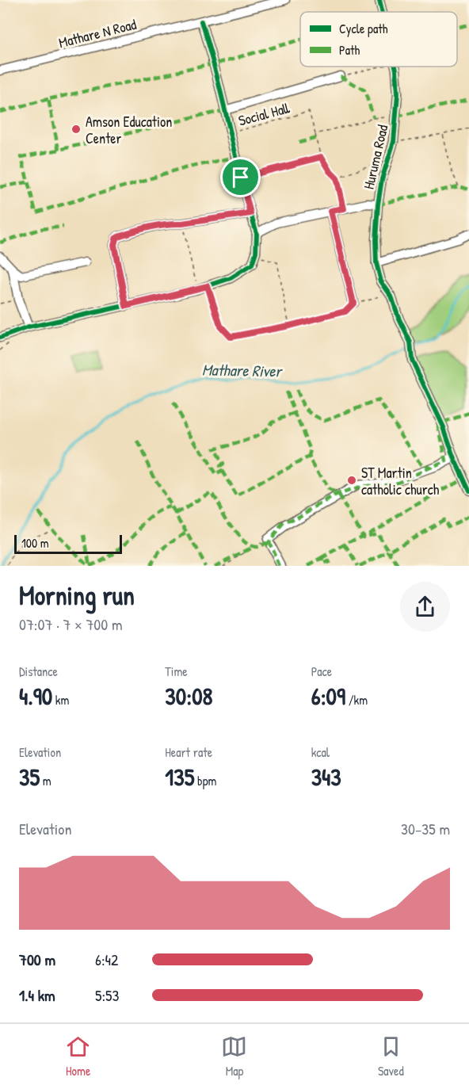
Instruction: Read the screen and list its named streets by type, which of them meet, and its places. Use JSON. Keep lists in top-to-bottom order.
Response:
{
  "streets": {
    "street": ["Mathare N Road", "Huruma Road"],
    "path": ["Social Hall"]
  },
  "water": ["Mathare River"],
  "places": ["Amson Education Center", "ST Martin catholic church"],
  "legend": ["Cycle path", "Path"],
  "scale_bar": "100 m",
  "page": {
    "scale": "100 m",
    "heading": ["Morning run", "07:07 · 7 × 700 m"],
    "stats": [
      ["Distance", "4.90 km"],
      ["Time", "30:08"],
      ["Pace", "6:09 /km"],
      ["Elevation", "35 m"],
      ["Heart rate", "135 bpm"],
      ["kcal", "343"]
    ],
    "chart": ["Elevation", "30–35 m"],
    "list": [
      {
        "name": "700 m",
        "note": "6:42"
      },
      {
        "name": "1.4 km",
        "note": "5:53"
      }
    ],
    "tabs": ["Home", "Map", "Saved"]
  }
}
